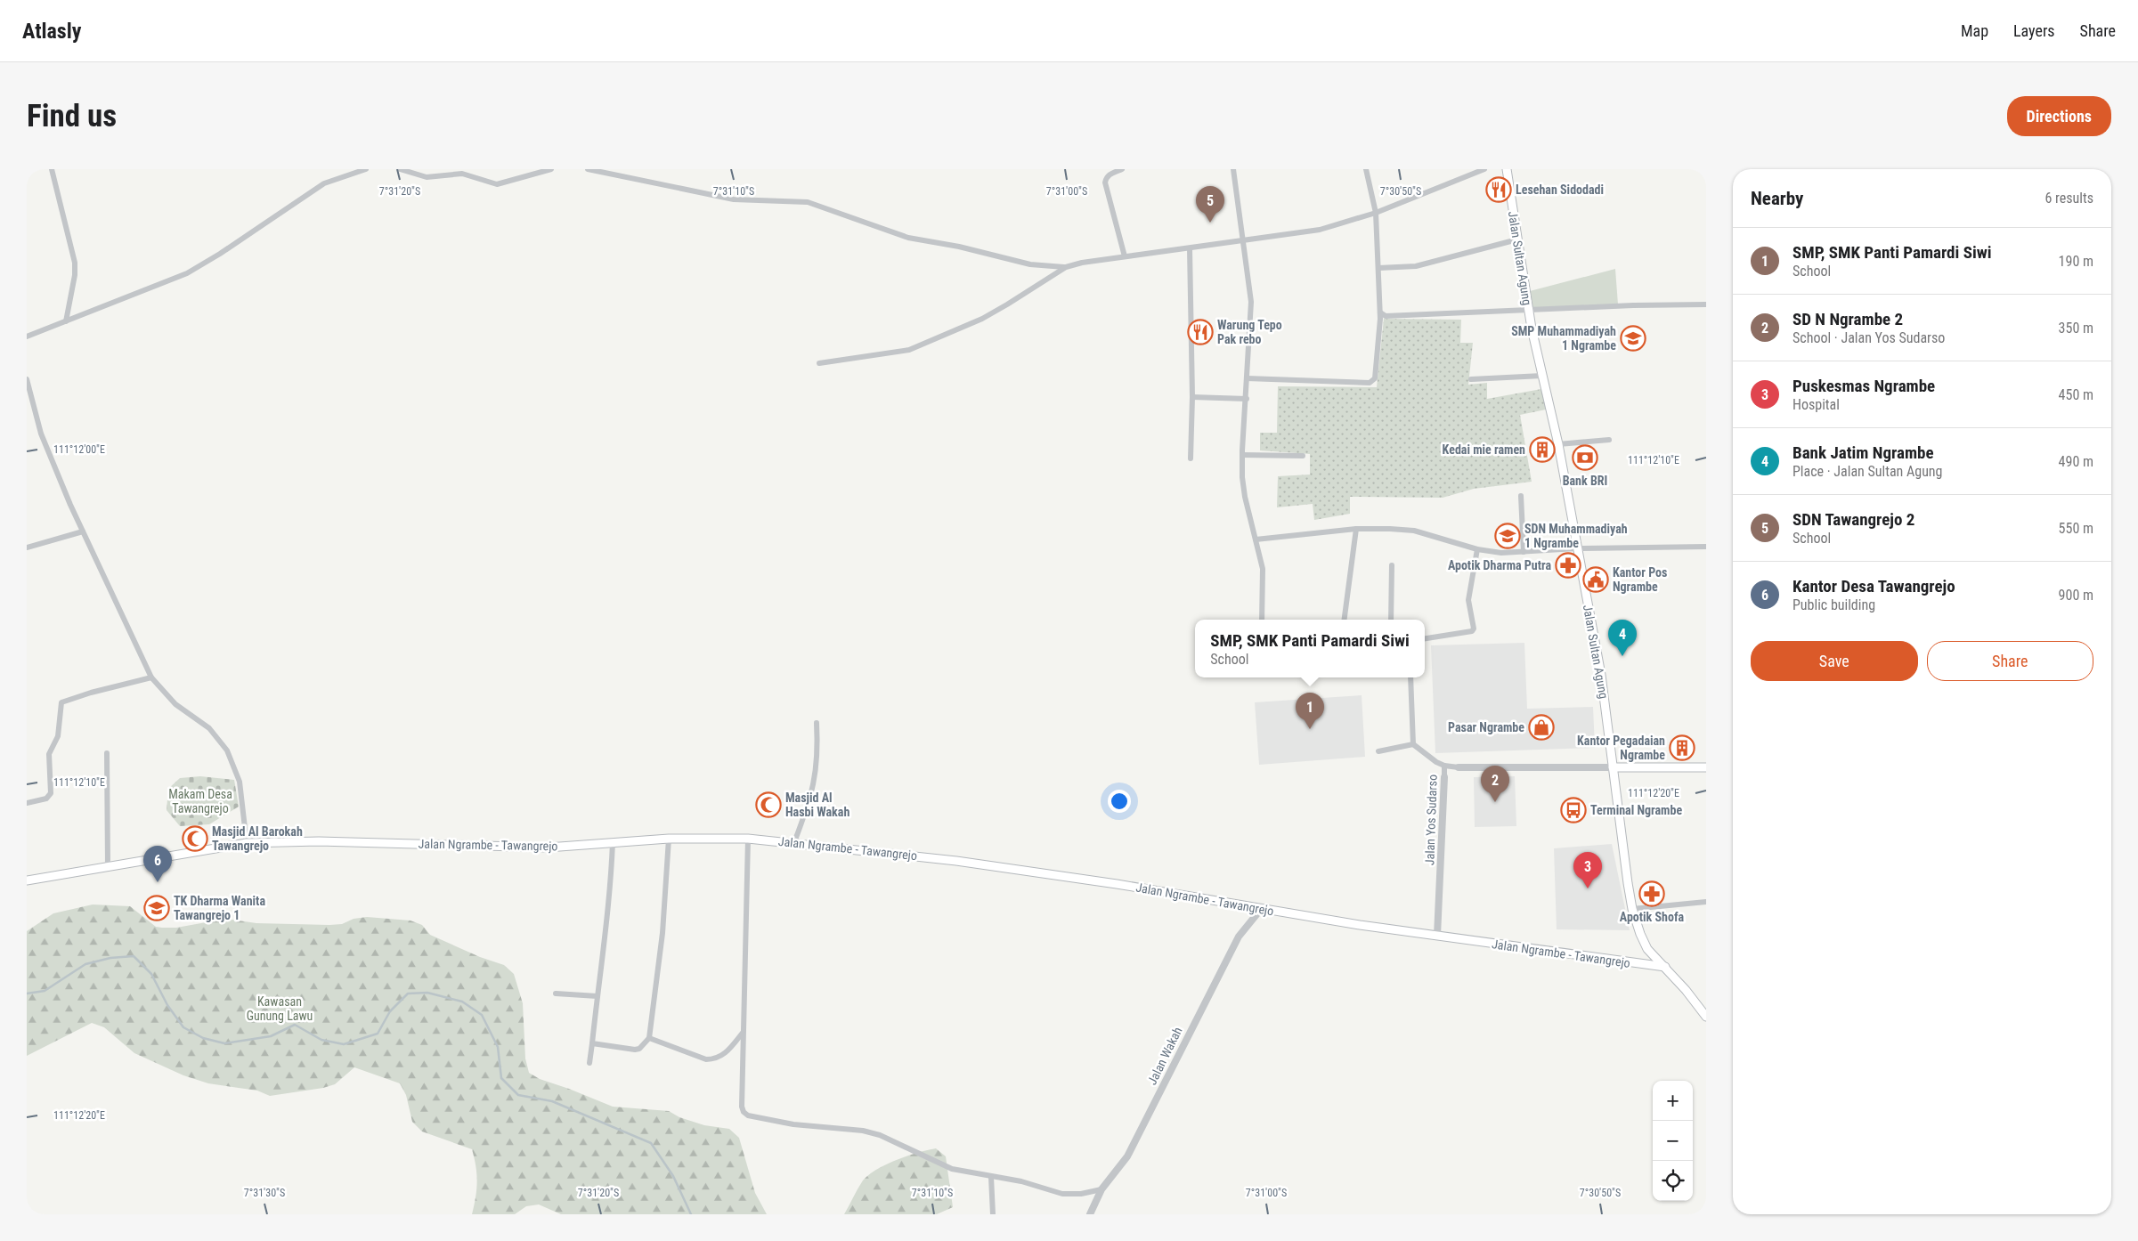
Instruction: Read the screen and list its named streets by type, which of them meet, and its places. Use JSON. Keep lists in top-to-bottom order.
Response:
{
  "streets": {
    "main road": ["Jalan Sultan Agung", "Jalan Ngrambe - Tawangrejo"],
    "street": ["Jalan Yos Sudarso", "Jalan Wakah"]
  },
  "crossings": [
    ["Jalan Sultan Agung", "Jalan Yos Sudarso"],
    ["Jalan Sultan Agung", "Jalan Ngrambe - Tawangrejo"],
    ["Jalan Yos Sudarso", "Jalan Ngrambe - Tawangrejo"],
    ["Jalan Ngrambe - Tawangrejo", "Jalan Wakah"]
  ],
  "parks": ["Makam Desa Tawangrejo", "Kawasan Gunung Lawu"],
  "places": {
    "restaurant": ["Lesehan Sidodadi", "Warung Tepo Pak rebo"],
    "school or university": ["SMP Muhammadiyah 1 Ngrambe", "SDN Muhammadiyah 1 Ngrambe", "TK Dharma Wanita Tawangrejo 1"],
    "building": ["Kedai mie ramen", "Kantor Pegadaian Ngrambe"],
    "bank": ["Bank BRI"],
    "pharmacy": ["Apotik Dharma Putra", "Apotik Shofa"],
    "public building": ["Kantor Pos Ngrambe"],
    "shop": ["Pasar Ngrambe"],
    "mosque": ["Masjid Al Hasbi Wakah", "Masjid Al Barokah Tawangrejo"],
    "bus stop": ["Terminal Ngrambe"]
  },
  "page": {
    "header": "Atlasly",
    "nav": ["Map", "Layers", "Share"],
    "buttons": [
      "Directions",
      ["Save", "Share"]
    ],
    "title": "Find us",
    "heading": ["Nearby", "6 results"],
    "pins": [
      "5",
      "4",
      "1",
      "2",
      "6",
      "3"
    ],
    "list": [
      {
        "mark": "1",
        "name": "SMP, SMK Panti Pamardi Siwi",
        "note": "School",
        "value": "190 m"
      },
      {
        "mark": "2",
        "name": "SD N Ngrambe 2",
        "note": "School · Jalan Yos Sudarso",
        "value": "350 m"
      },
      {
        "mark": "3",
        "name": "Puskesmas Ngrambe",
        "note": "Hospital",
        "value": "450 m"
      },
      {
        "mark": "4",
        "name": "Bank Jatim Ngrambe",
        "note": "Place · Jalan Sultan Agung",
        "value": "490 m"
      },
      {
        "mark": "5",
        "name": "SDN Tawangrejo 2",
        "note": "School",
        "value": "550 m"
      },
      {
        "mark": "6",
        "name": "Kantor Desa Tawangrejo",
        "note": "Public building",
        "value": "900 m"
      }
    ],
    "popup": ["SMP, SMK Panti Pamardi Siwi", "School"],
    "map_buttons": ["+", "−"]
  },
  "coordinates": [
    "7°31'20\"S",
    "7°31'10\"S",
    "7°31'00\"S",
    "7°30'50\"S",
    "111°12'00\"E",
    "111°12'10\"E",
    "111°12'20\"E",
    "7°31'30\"S"
  ]
}
